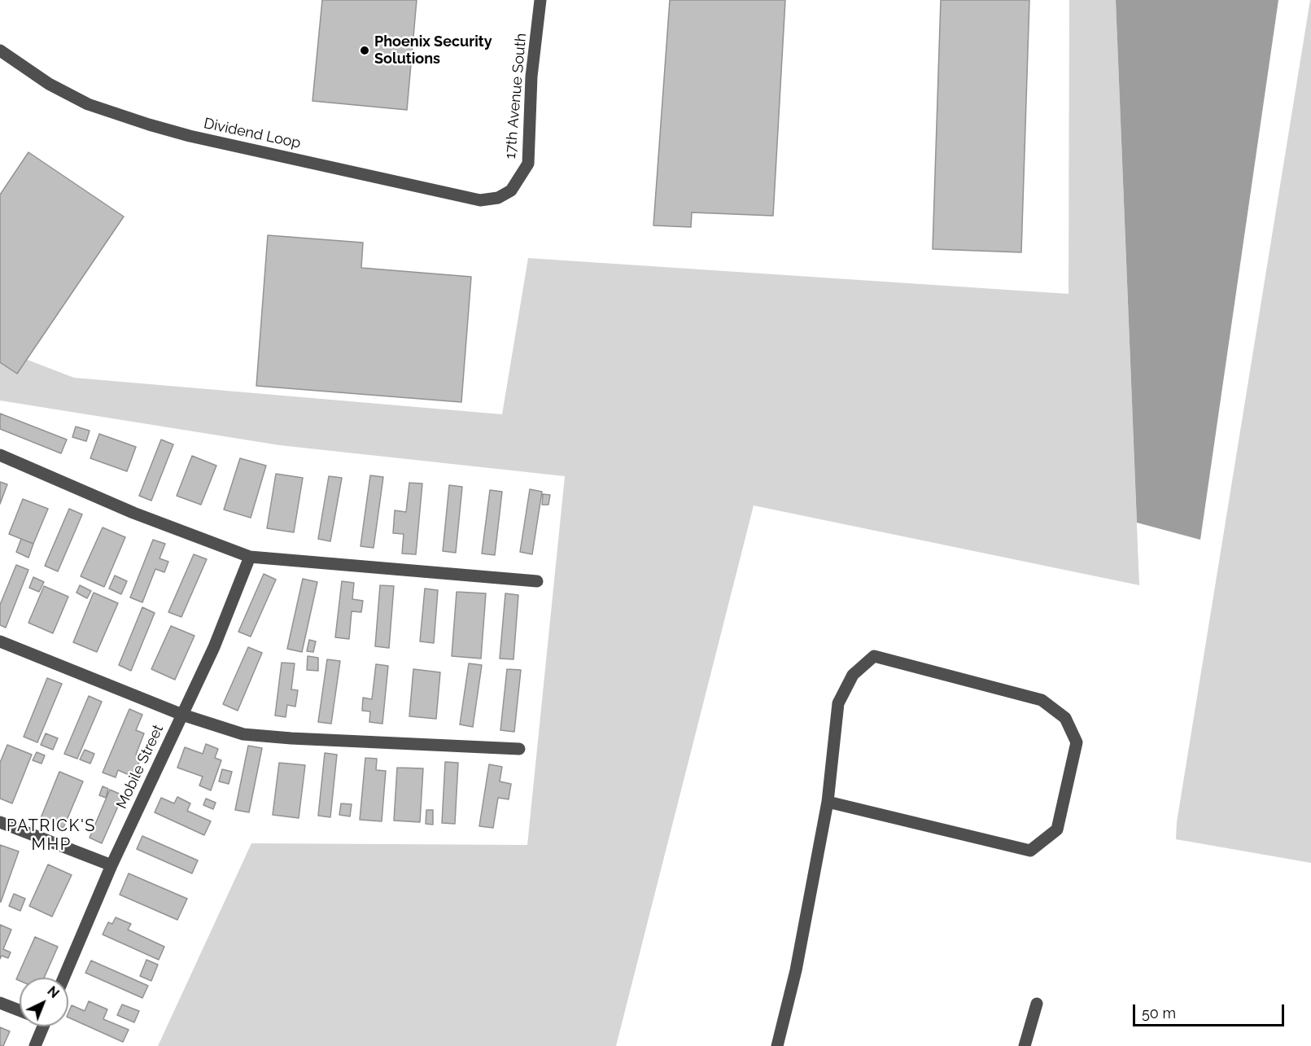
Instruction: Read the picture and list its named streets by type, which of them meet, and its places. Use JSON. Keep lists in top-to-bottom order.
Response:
{
  "streets": {
    "street": ["17th Avenue South", "Dividend Loop", "Mobile Street"]
  },
  "crossings": [
    ["17th Avenue South", "Dividend Loop"]
  ],
  "districts": ["PATRICK'S MHP"],
  "places": ["Phoenix Security Solutions"],
  "scale_bar": "50 m",
  "north": "top right"
}
